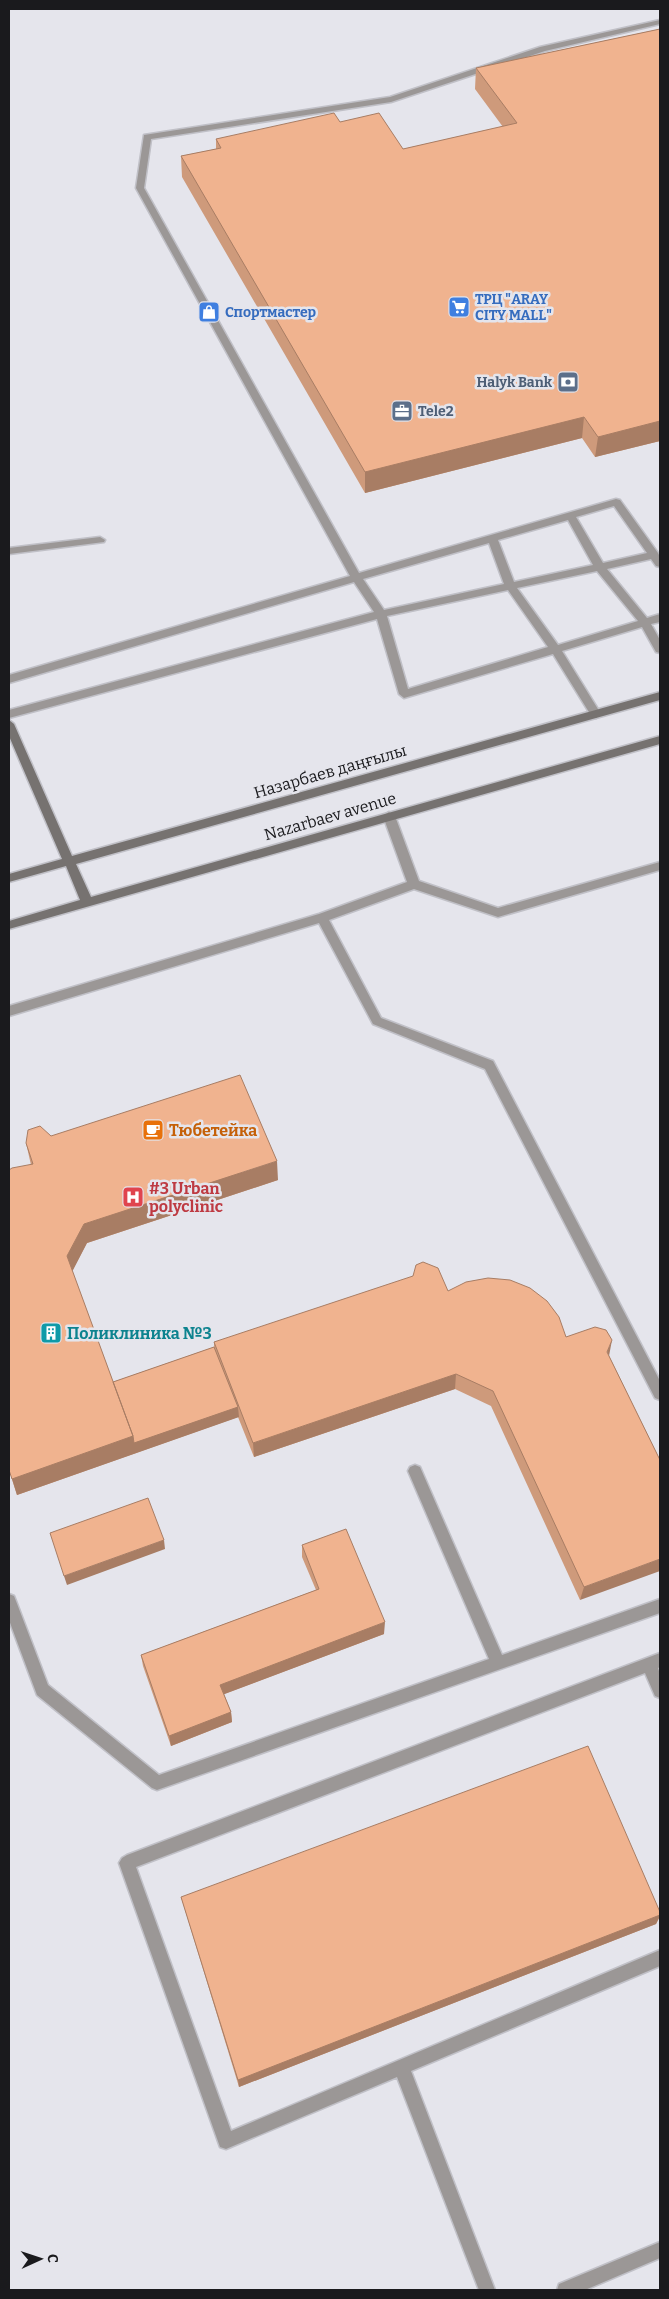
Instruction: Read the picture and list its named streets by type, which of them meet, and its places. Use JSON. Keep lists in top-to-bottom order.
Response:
{
  "streets": {
    "main road": ["Назарбаев даңғылы", "Nazarbaev avenue"]
  },
  "places": {
    "supermarket": ["ТРЦ \"ARAY CITY MALL\""],
    "shop": ["Спортмастер"],
    "bank": ["Halyk Bank"],
    "office": ["Tele2"],
    "cafe": ["Тюбетейка"],
    "hospital": ["#3 Urban polyclinic"],
    "building": ["Поликлиника №3"]
  },
  "north": "right"
}
